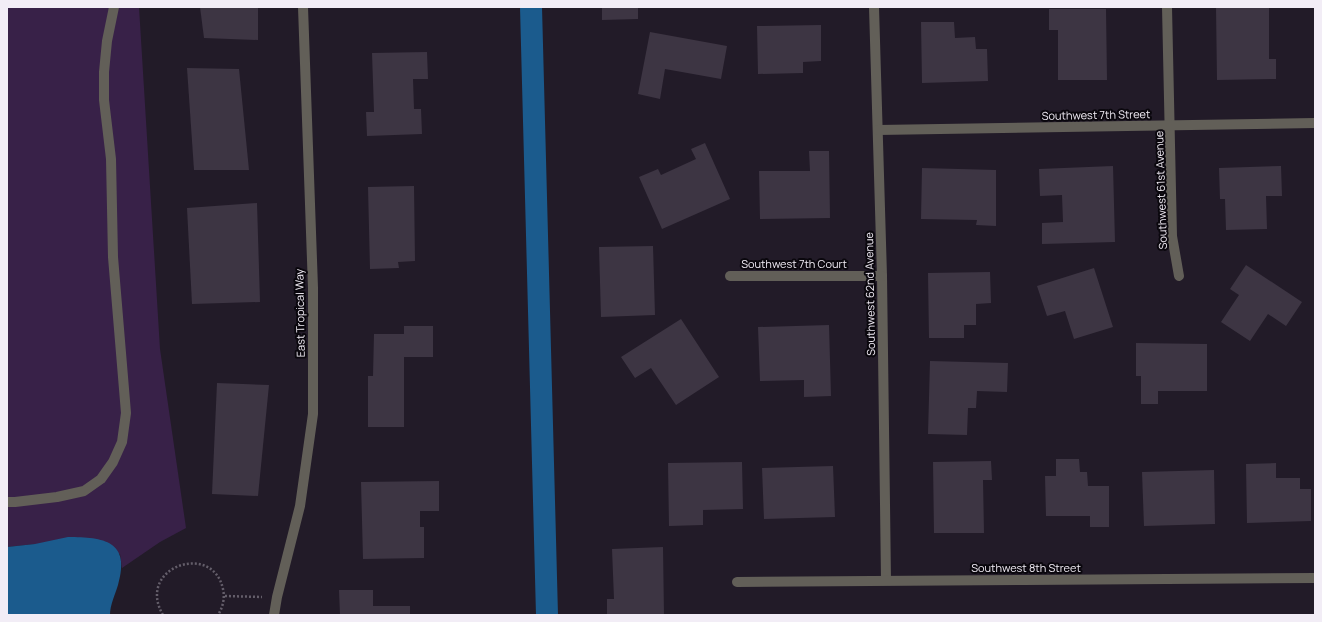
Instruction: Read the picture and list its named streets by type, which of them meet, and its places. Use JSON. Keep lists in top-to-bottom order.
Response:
{
  "streets": {
    "street": [
      "Southwest 7th Street",
      "Southwest 61st Avenue",
      "Southwest 7th Court",
      "Southwest 62nd Avenue",
      "East Tropical Way",
      "Southwest 8th Street"
    ]
  },
  "crossings": [
    ["Southwest 7th Street", "Southwest 61st Avenue"],
    ["Southwest 7th Street", "Southwest 62nd Avenue"],
    ["Southwest 7th Court", "Southwest 62nd Avenue"],
    ["Southwest 62nd Avenue", "Southwest 8th Street"]
  ]
}
